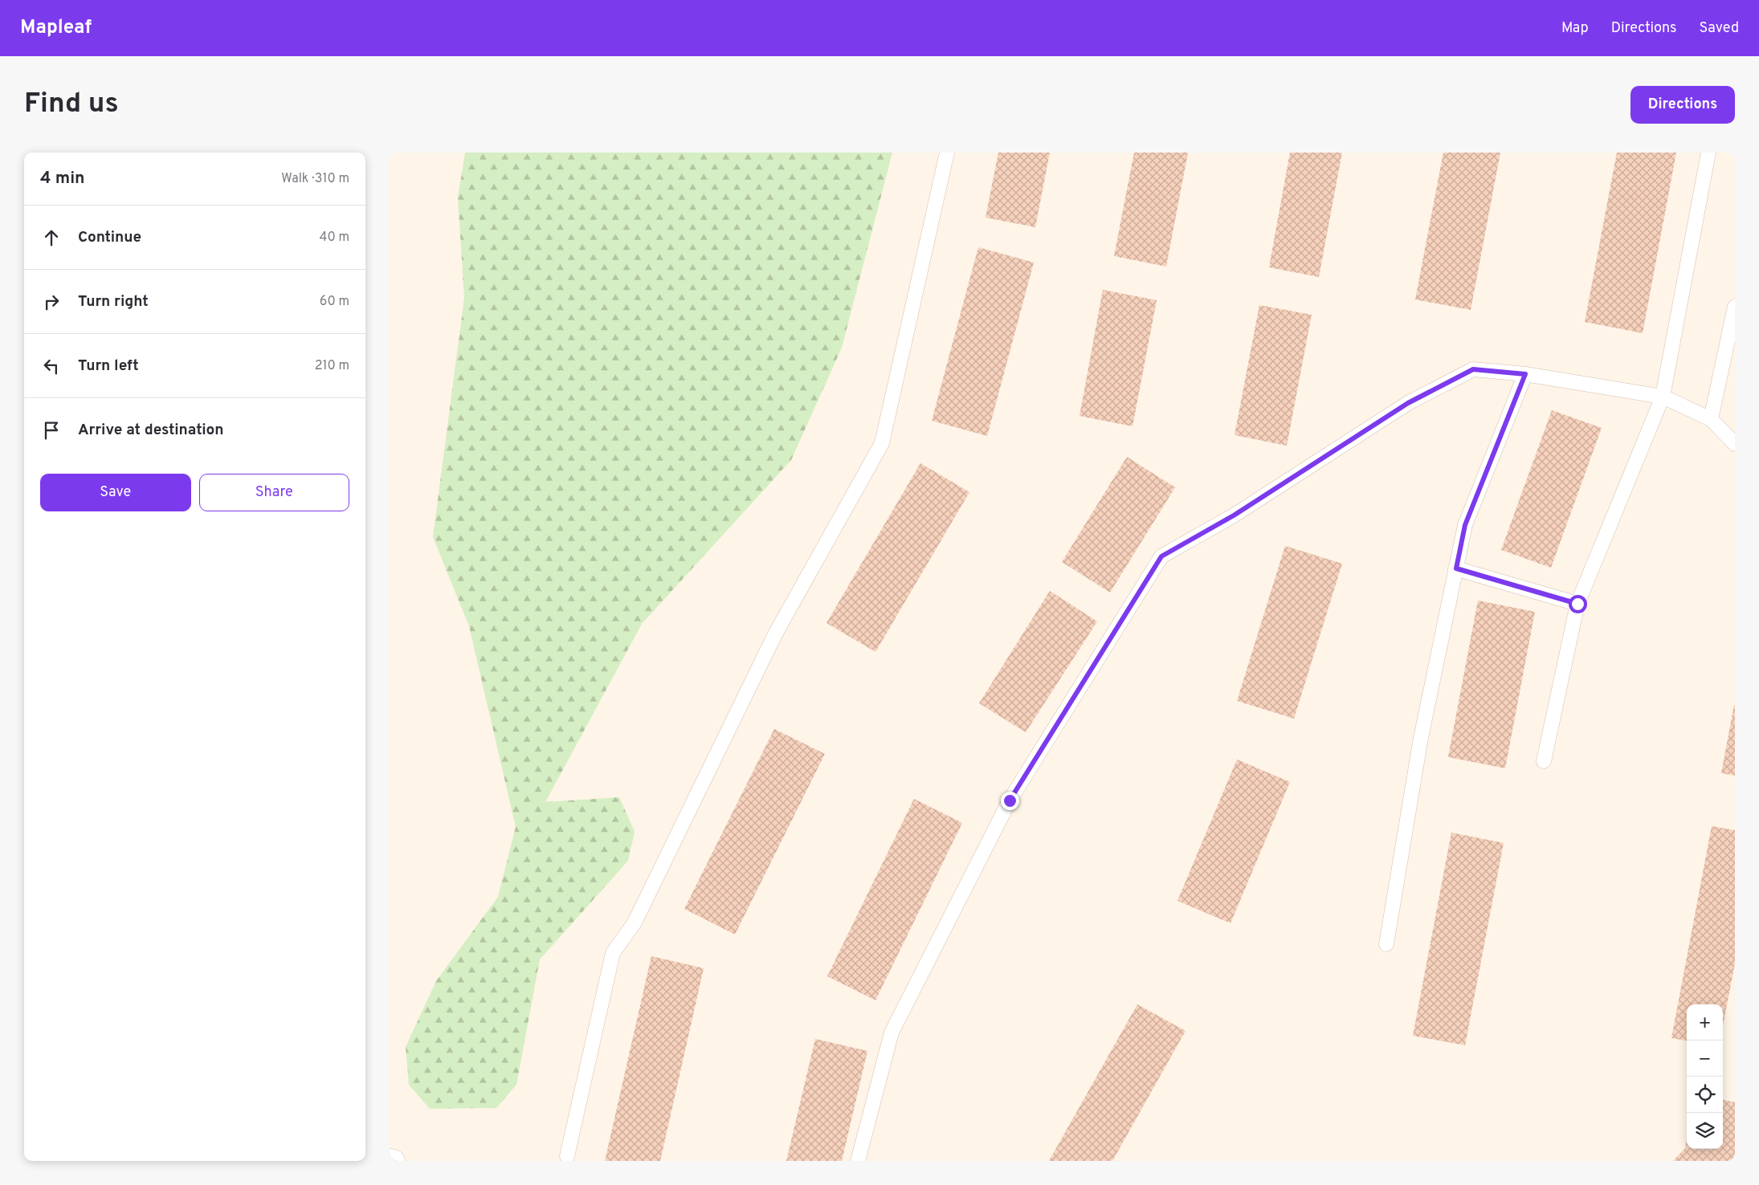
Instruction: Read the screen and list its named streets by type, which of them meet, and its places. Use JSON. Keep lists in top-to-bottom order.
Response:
{
  "page": {
    "header": "Mapleaf",
    "nav": ["Map", "Directions", "Saved"],
    "buttons": [
      "Directions",
      ["Save", "Share"]
    ],
    "title": "Find us",
    "heading": ["4 min", "Walk · 310 m"],
    "list": [
      ["Continue", "40 m"],
      ["Turn right", "60 m"],
      ["Turn left", "210 m"],
      "Arrive at destination"
    ],
    "map_buttons": ["+", "−"]
  }
}
